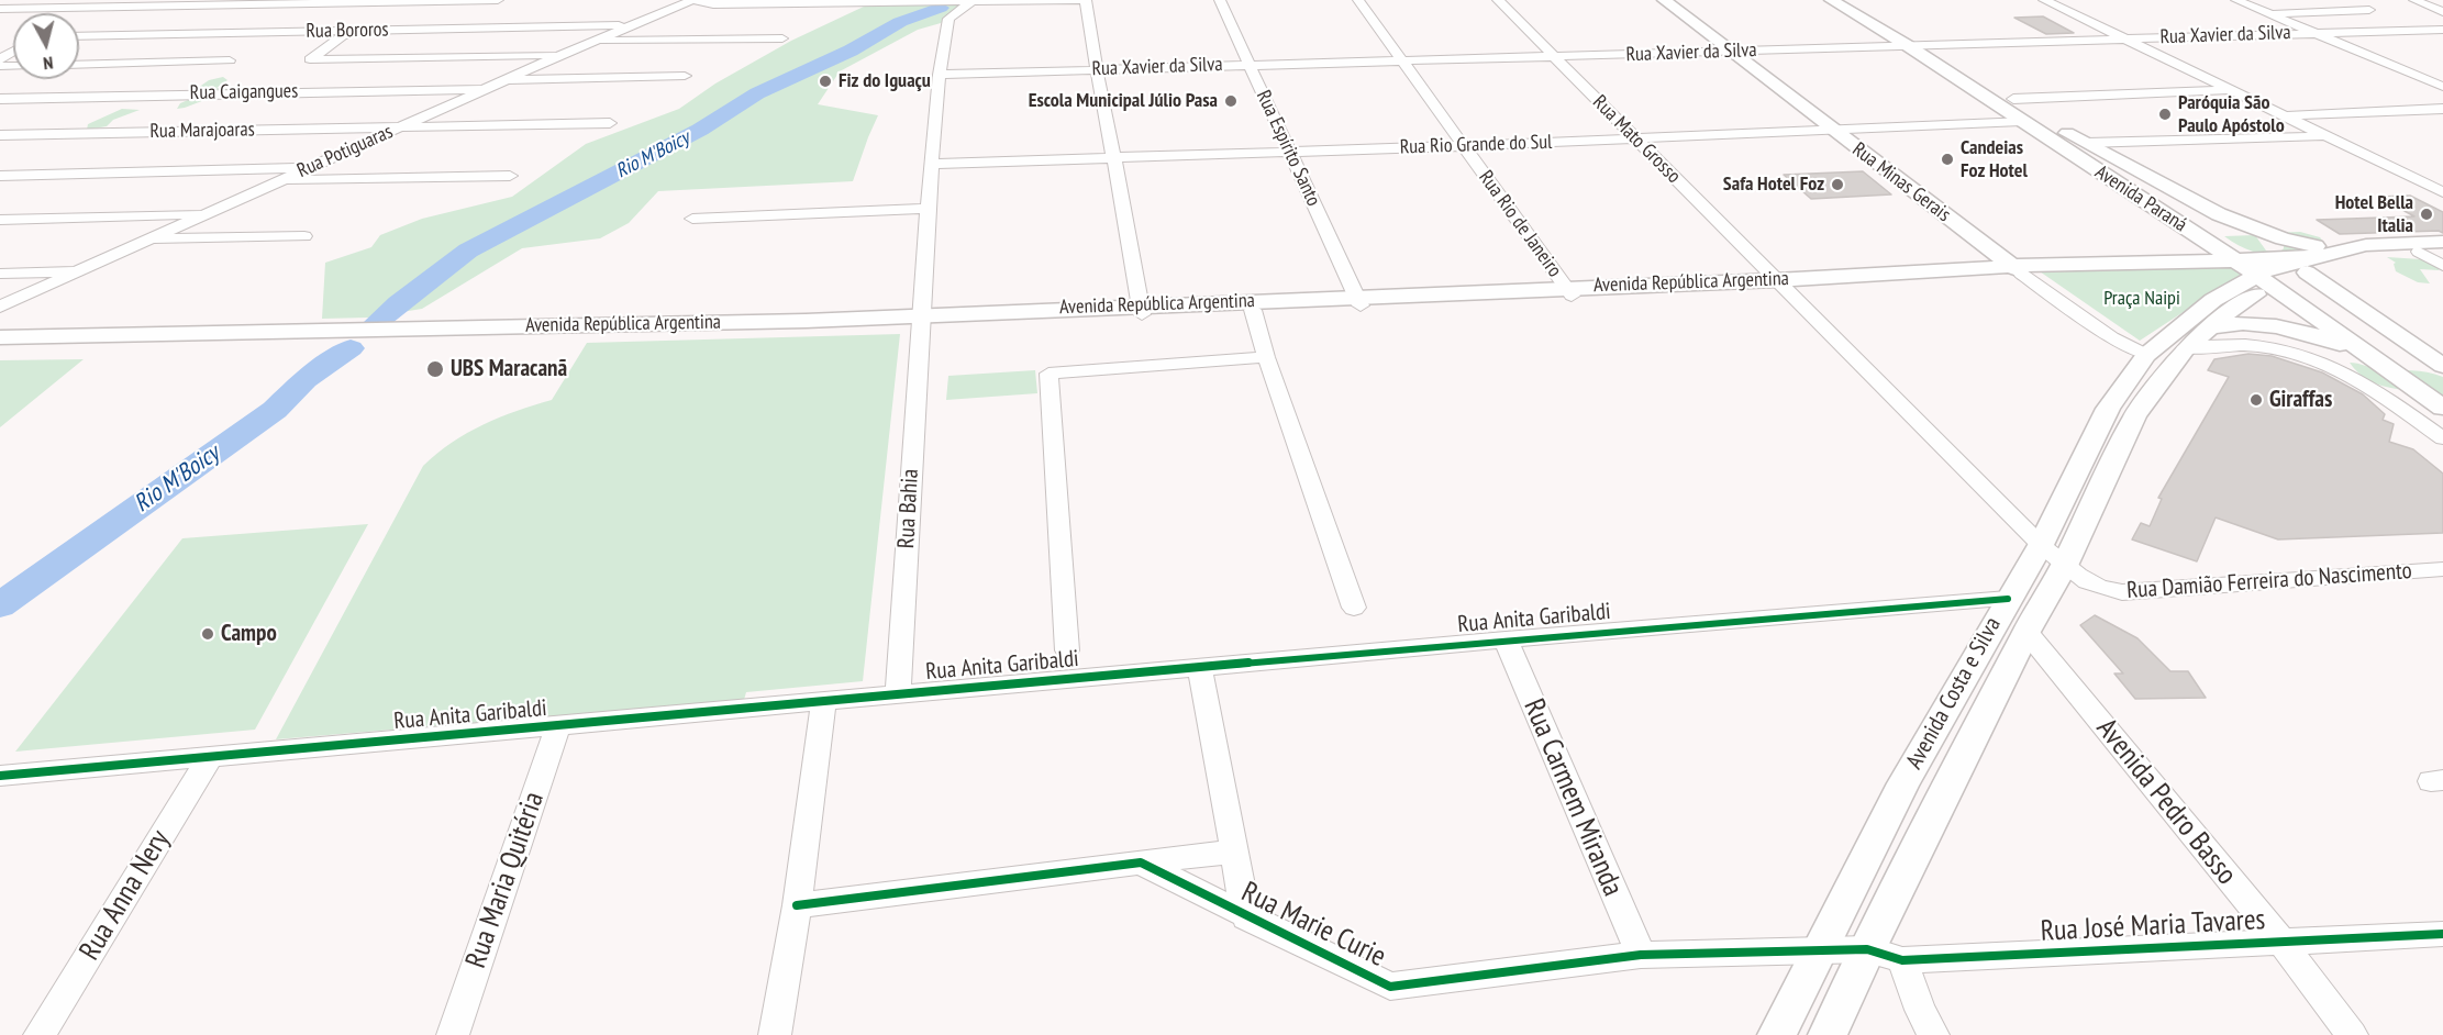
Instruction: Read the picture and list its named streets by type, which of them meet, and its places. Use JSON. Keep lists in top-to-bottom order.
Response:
{
  "streets": {
    "main road": [
      "Rua Minas Gerais",
      "Avenida Paraná",
      "Avenida República Argentina",
      "Avenida Costa e Silva"
    ],
    "street": [
      "Rua Bororos",
      "Rua Xavier da Silva",
      "Rua Caigangues",
      "Rua Marajoaras",
      "Rua Mato Grosso",
      "Rua Rio Grande do Sul",
      "Rua Espírito Santo",
      "Rua Potiguaras",
      "Rua Rio de Janeiro",
      "Rua Bahia",
      "Rua Damião Ferreira do Nascimento",
      "Rua Anita Garibaldi",
      "Rua Carmem Miranda",
      "Avenida Pedro Basso",
      "Rua Maria Quitéria",
      "Rua Anna Nery",
      "Rua Marie Curie",
      "Rua José Maria Tavares"
    ]
  },
  "crossings": [
    ["Rua Bororos", "Rua Potiguaras"],
    ["Rua Xavier da Silva", "Rua Mato Grosso"],
    ["Rua Xavier da Silva", "Rua Espírito Santo"],
    ["Rua Xavier da Silva", "Rua Minas Gerais"],
    ["Rua Xavier da Silva", "Avenida Paraná"],
    ["Rua Xavier da Silva", "Rua Rio de Janeiro"],
    ["Rua Xavier da Silva", "Rua Bahia"],
    ["Rua Caigangues", "Rua Potiguaras"],
    ["Rua Marajoaras", "Rua Potiguaras"],
    ["Rua Mato Grosso", "Rua Rio Grande do Sul"],
    ["Rua Mato Grosso", "Avenida República Argentina"],
    ["Rua Mato Grosso", "Rua Damião Ferreira do Nascimento"],
    ["Rua Mato Grosso", "Avenida Costa e Silva"],
    ["Rua Rio Grande do Sul", "Rua Espírito Santo"],
    ["Rua Rio Grande do Sul", "Rua Minas Gerais"],
    ["Rua Rio Grande do Sul", "Avenida Paraná"],
    ["Rua Rio Grande do Sul", "Rua Rio de Janeiro"],
    ["Rua Rio Grande do Sul", "Rua Bahia"],
    ["Rua Espírito Santo", "Avenida República Argentina"],
    ["Rua Minas Gerais", "Avenida República Argentina"],
    ["Rua Minas Gerais", "Avenida Costa e Silva"],
    ["Avenida Paraná", "Avenida República Argentina"],
    ["Avenida Paraná", "Avenida Costa e Silva"],
    ["Rua Rio de Janeiro", "Avenida República Argentina"],
    ["Avenida República Argentina", "Rua Bahia"],
    ["Avenida República Argentina", "Avenida Costa e Silva"],
    ["Rua Bahia", "Rua Anita Garibaldi"],
    ["Rua Damião Ferreira do Nascimento", "Avenida Costa e Silva"],
    ["Rua Anita Garibaldi", "Avenida Costa e Silva"],
    ["Rua Anita Garibaldi", "Rua Carmem Miranda"],
    ["Rua Anita Garibaldi", "Rua Maria Quitéria"],
    ["Rua Anita Garibaldi", "Rua Anna Nery"],
    ["Avenida Costa e Silva", "Avenida Pedro Basso"],
    ["Avenida Costa e Silva", "Rua Marie Curie"],
    ["Avenida Costa e Silva", "Rua José Maria Tavares"],
    ["Rua Carmem Miranda", "Rua Marie Curie"],
    ["Avenida Pedro Basso", "Rua José Maria Tavares"],
    ["Rua Marie Curie", "Rua José Maria Tavares"]
  ],
  "water": ["Rio M'Boicy"],
  "parks": ["Praça Naipi"],
  "places": [
    "Fiz do Iguaçu",
    "Escola Municipal Júlio Pasa",
    "Paróquia São Paulo Apóstolo",
    "Candeias Foz Hotel",
    "Safa Hotel Foz",
    "Hotel Bella Italia",
    "UBS Maracanã",
    "Giraffas",
    "Campo"
  ],
  "north": "bottom"
}
